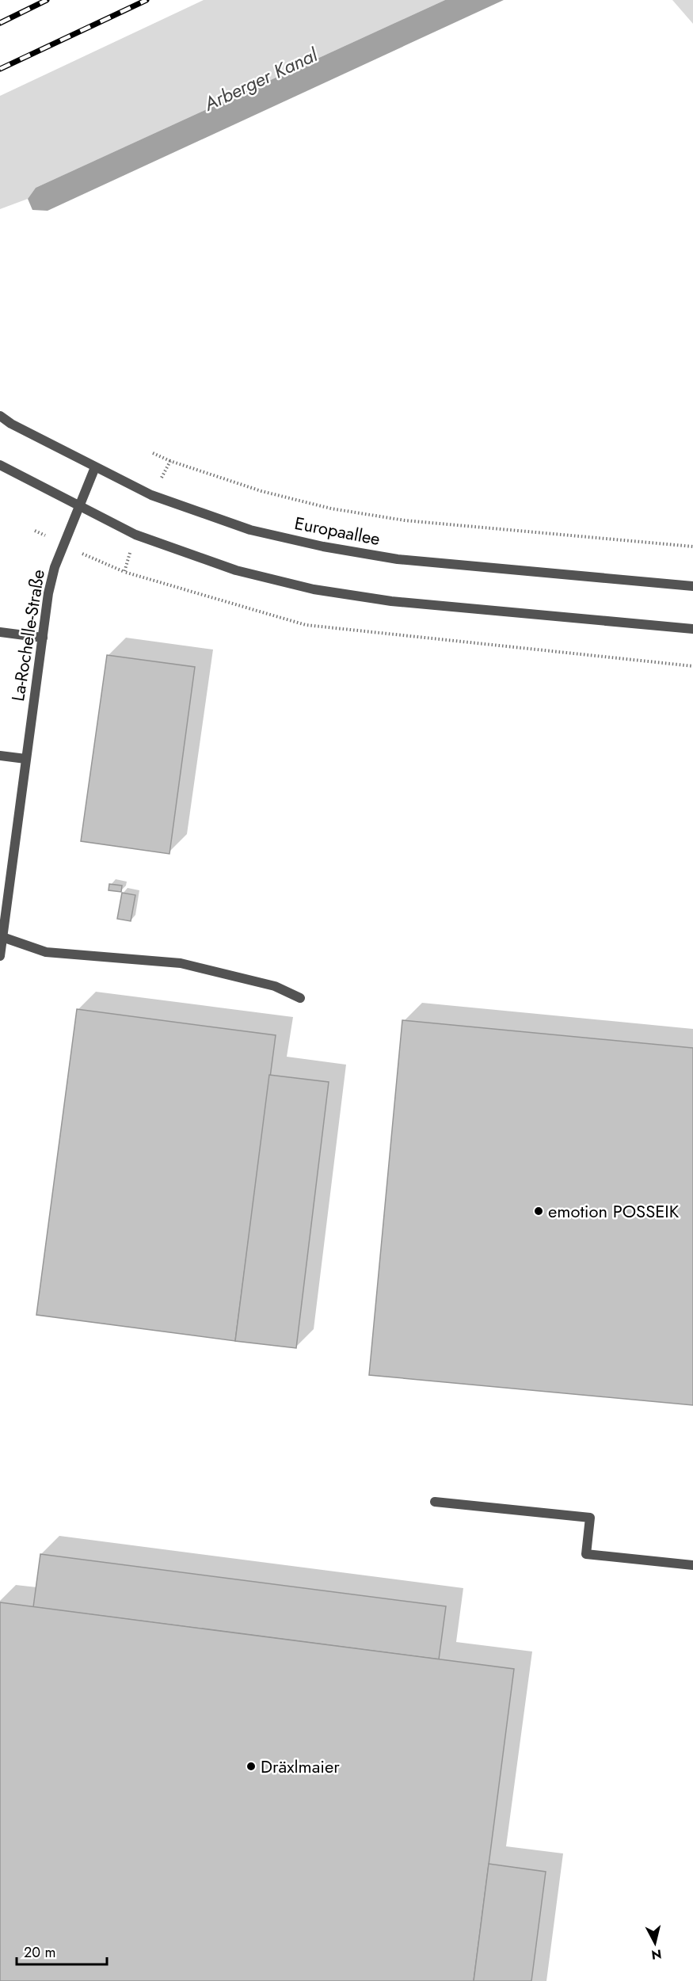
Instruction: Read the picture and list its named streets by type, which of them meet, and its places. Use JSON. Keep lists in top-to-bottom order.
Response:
{
  "streets": {
    "street": ["Europaallee", "La-Rochelle-Straße"]
  },
  "crossings": [
    ["Europaallee", "La-Rochelle-Straße"]
  ],
  "water": ["Arberger Kanal"],
  "places": ["emotion POSSEIK", "Dräxlmaier"],
  "scale_bar": "20 m",
  "north": "bottom"
}
